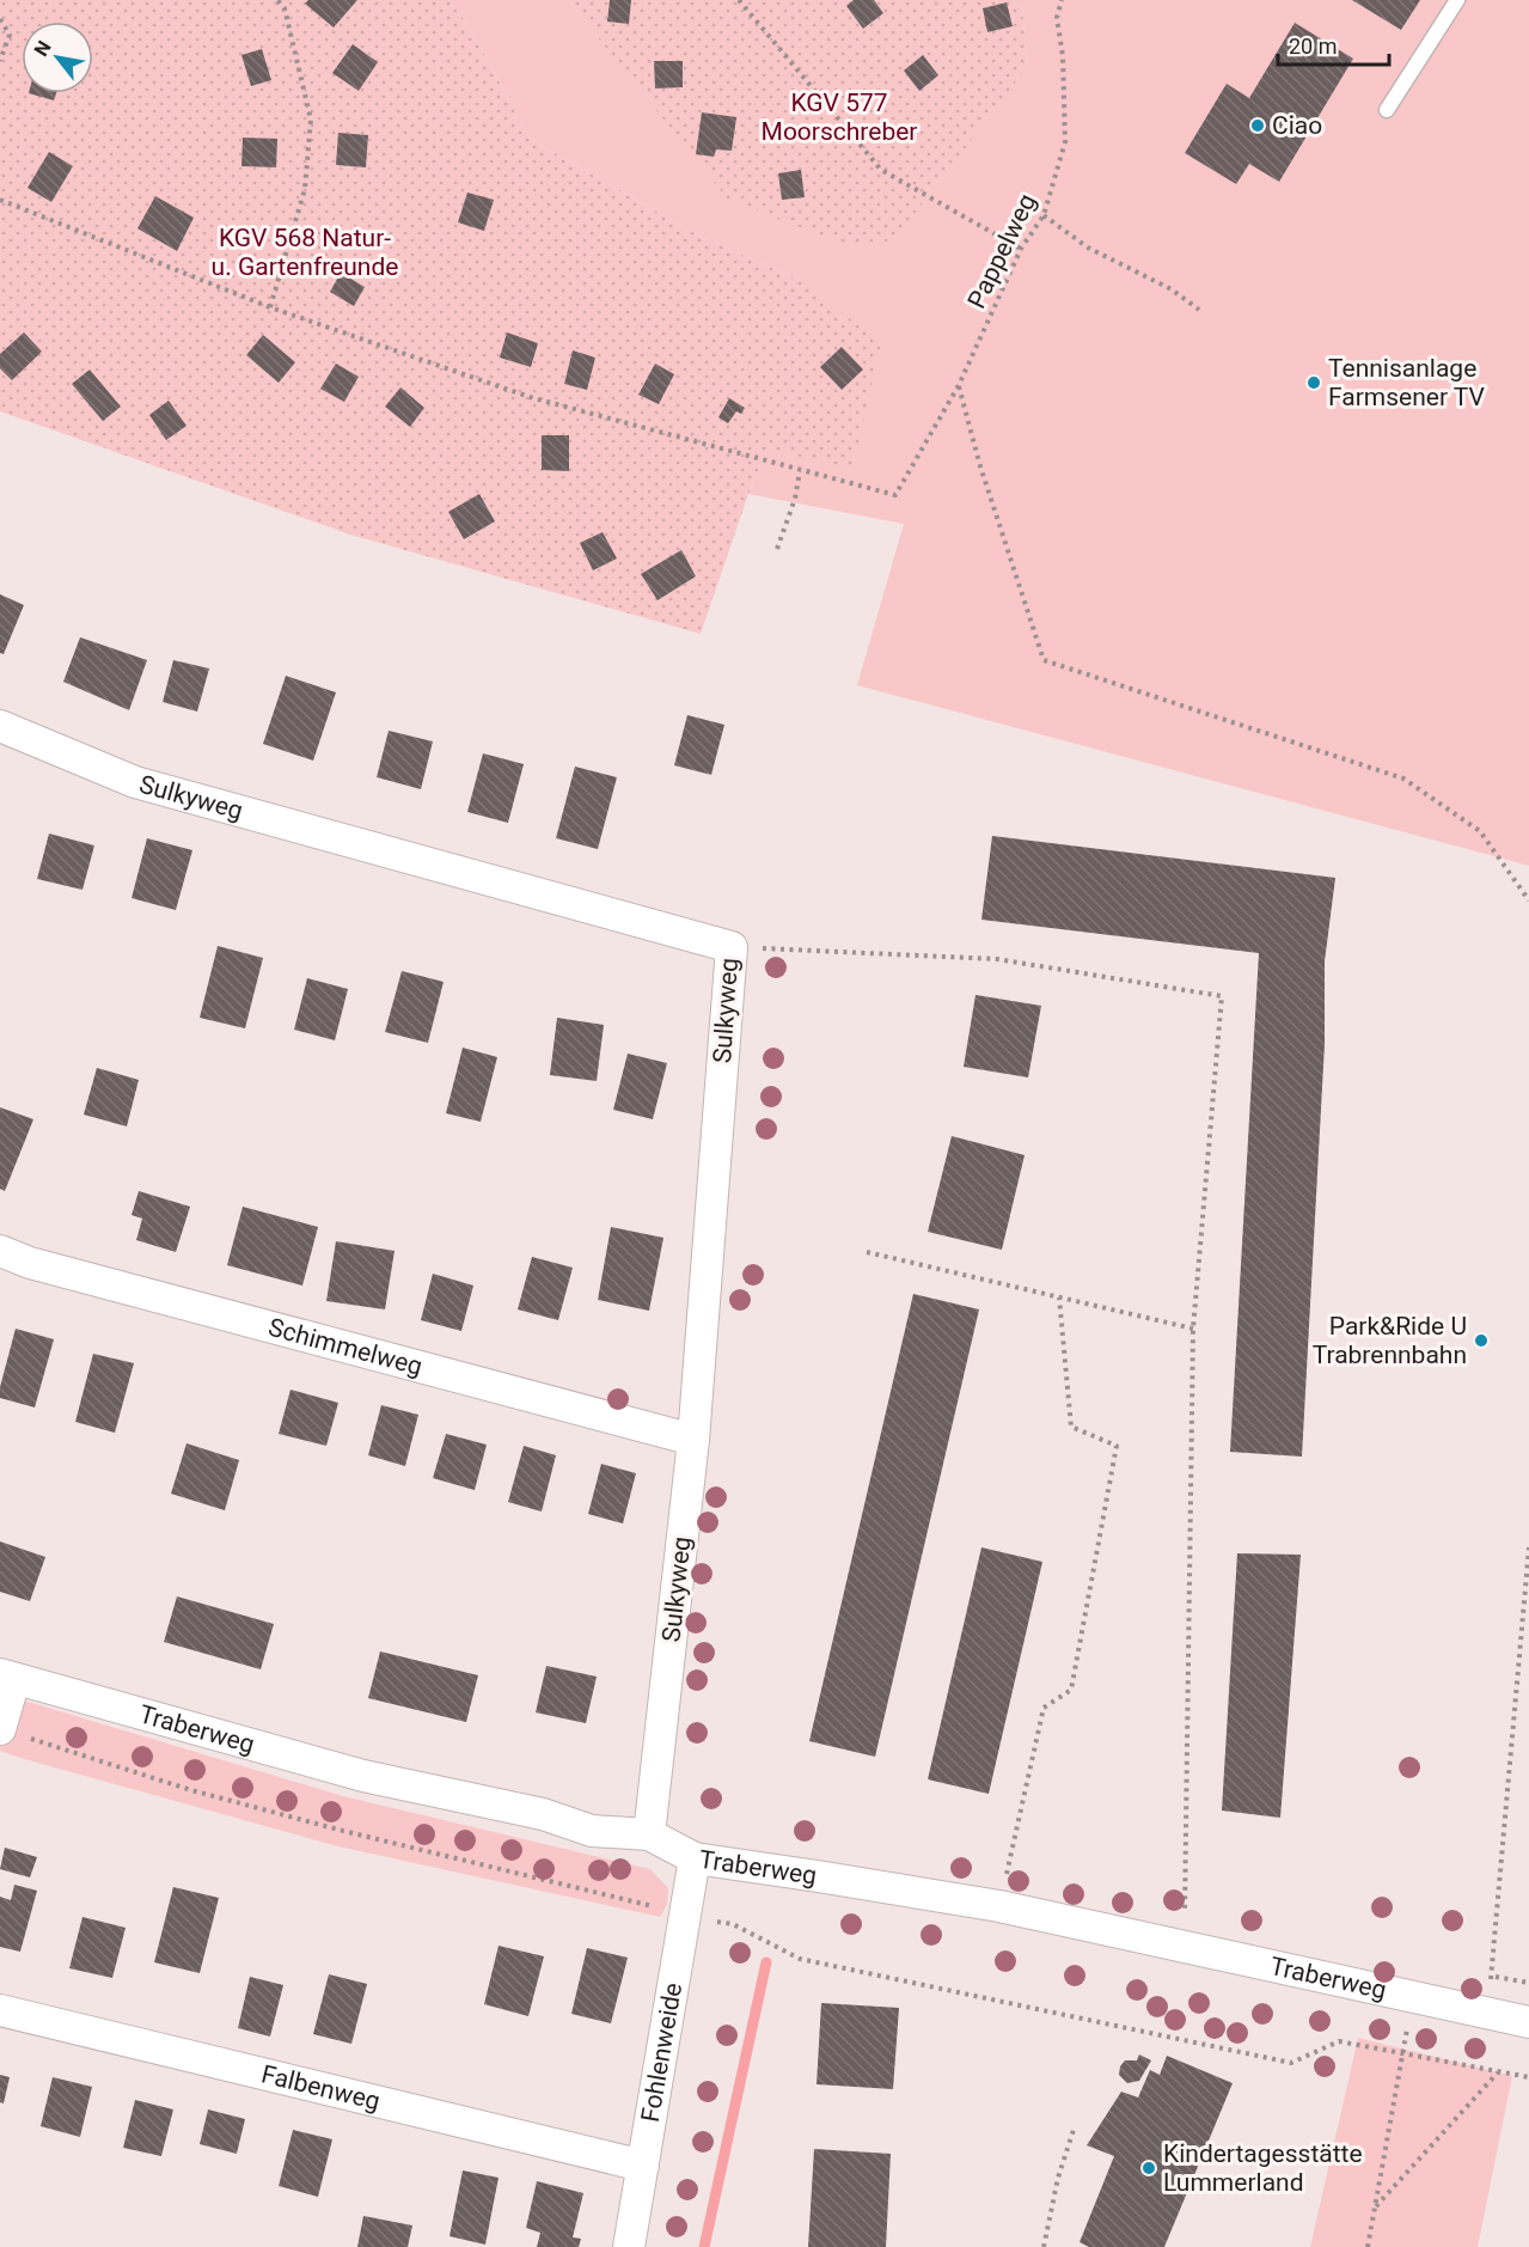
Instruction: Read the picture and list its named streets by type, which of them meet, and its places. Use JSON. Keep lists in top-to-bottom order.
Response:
{
  "streets": {
    "street": [
      "Sulkyweg",
      "Schimmelweg",
      "Traberweg",
      "Fohlenweide",
      "Falbenweg"
    ],
    "path": ["Pappelweg"]
  },
  "crossings": [
    ["Sulkyweg", "Schimmelweg"],
    ["Sulkyweg", "Traberweg"],
    ["Traberweg", "Fohlenweide"],
    ["Fohlenweide", "Falbenweg"]
  ],
  "parks": ["KGV 577 Moorschreber", "KGV 568 Natur- u. Gartenfreunde"],
  "places": [
    "Ciao",
    "Tennisanlage Farmsener TV",
    "Park&Ride U Trabrennbahn",
    "Kindertagesstätte Lummerland"
  ],
  "scale_bar": "20 m",
  "north": "top left"
}
